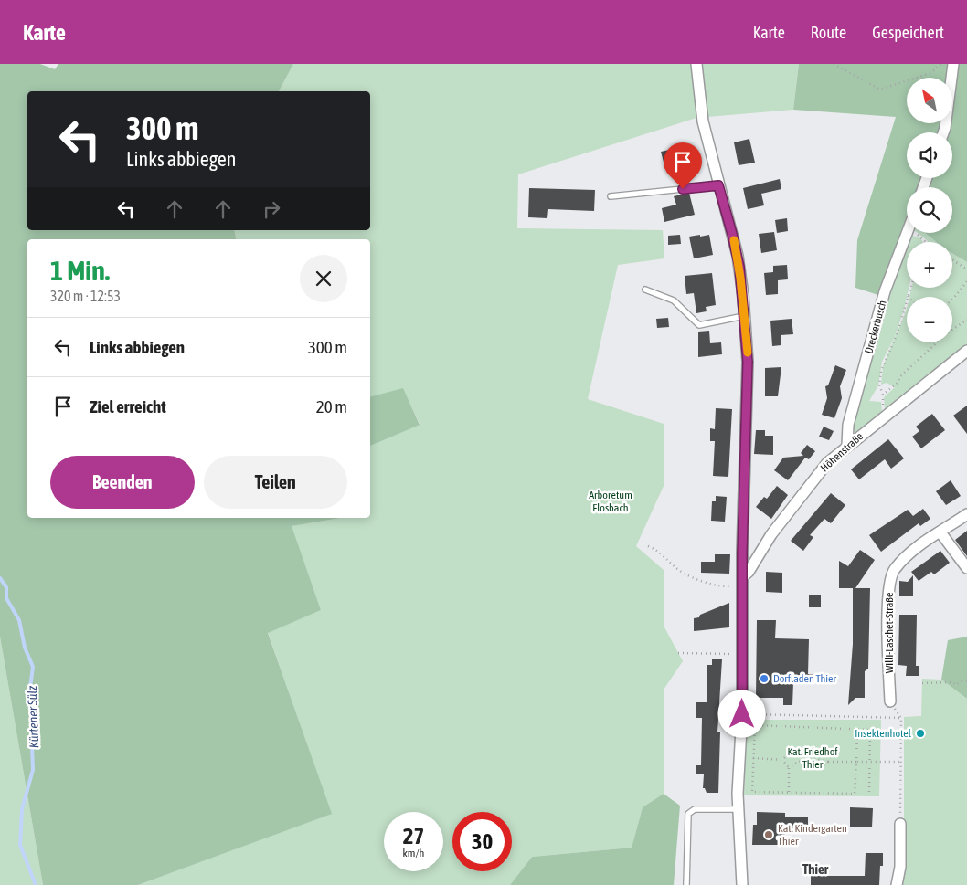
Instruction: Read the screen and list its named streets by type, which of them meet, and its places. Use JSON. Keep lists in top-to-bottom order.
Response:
{
  "streets": {
    "street": ["Dreckerbusch", "Höhenstraße", "Willi-Laschet-Straße"]
  },
  "crossings": [
    ["Dreckerbusch", "Höhenstraße"]
  ],
  "districts": ["Thier"],
  "water": ["Kürtener Sülz"],
  "parks": ["Arboretum Flosbach", "Kat. Friedhof Thier"],
  "places": ["Dorfladen Thier", "Insektenhotel", "Kat. Kindergarten Thier"],
  "north": "top left",
  "page": {
    "header": "Karte",
    "nav": ["Karte", "Route", "Gespeichert"],
    "map_buttons": ["+", "−"],
    "turn": ["300 m", "Links abbiegen"],
    "heading": ["1 Min.", "320 m · 12:53"],
    "list": [
      {
        "name": "Links abbiegen",
        "value": "300 m"
      },
      {
        "name": "Ziel erreicht",
        "value": "20 m"
      }
    ],
    "buttons": ["Beenden", "Teilen"],
    "speed": "27 km/h",
    "limit": "30"
  }
}
